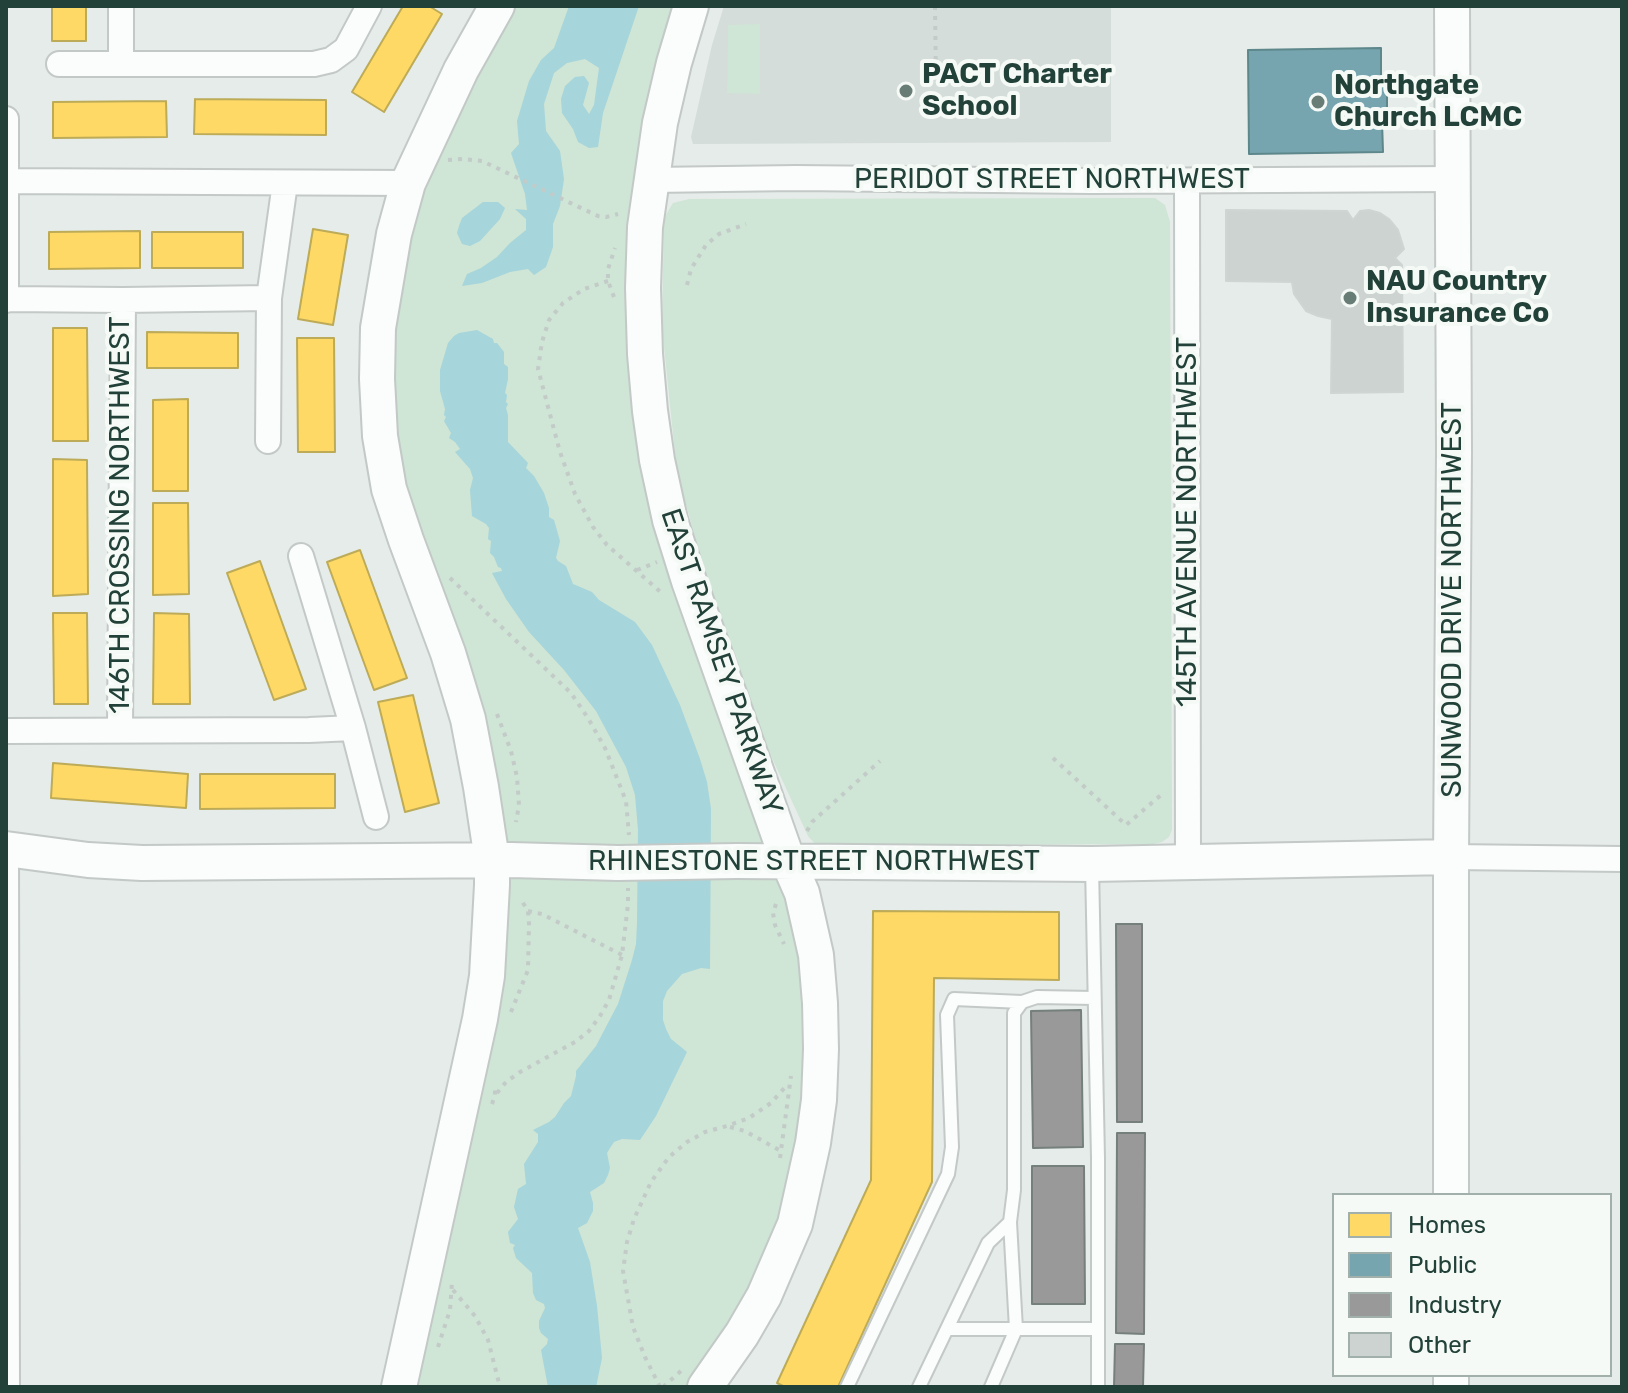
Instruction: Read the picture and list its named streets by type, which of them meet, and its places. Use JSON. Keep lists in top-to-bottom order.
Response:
{
  "streets": {
    "street": [
      "PERIDOT STREET NORTHWEST",
      "146TH CROSSING NORTHWEST",
      "145TH AVENUE NORTHWEST",
      "SUNWOOD DRIVE NORTHWEST",
      "EAST RAMSEY PARKWAY",
      "RHINESTONE STREET NORTHWEST"
    ]
  },
  "crossings": [
    ["PERIDOT STREET NORTHWEST", "145TH AVENUE NORTHWEST"],
    ["PERIDOT STREET NORTHWEST", "SUNWOOD DRIVE NORTHWEST"],
    ["PERIDOT STREET NORTHWEST", "EAST RAMSEY PARKWAY"],
    ["145TH AVENUE NORTHWEST", "RHINESTONE STREET NORTHWEST"],
    ["SUNWOOD DRIVE NORTHWEST", "RHINESTONE STREET NORTHWEST"],
    ["EAST RAMSEY PARKWAY", "RHINESTONE STREET NORTHWEST"]
  ],
  "places": ["PACT Charter School", "Northgate Church LCMC", "NAU Country Insurance Co"],
  "legend": [
    "Homes",
    "Public",
    "Industry",
    "Other"
  ]
}
